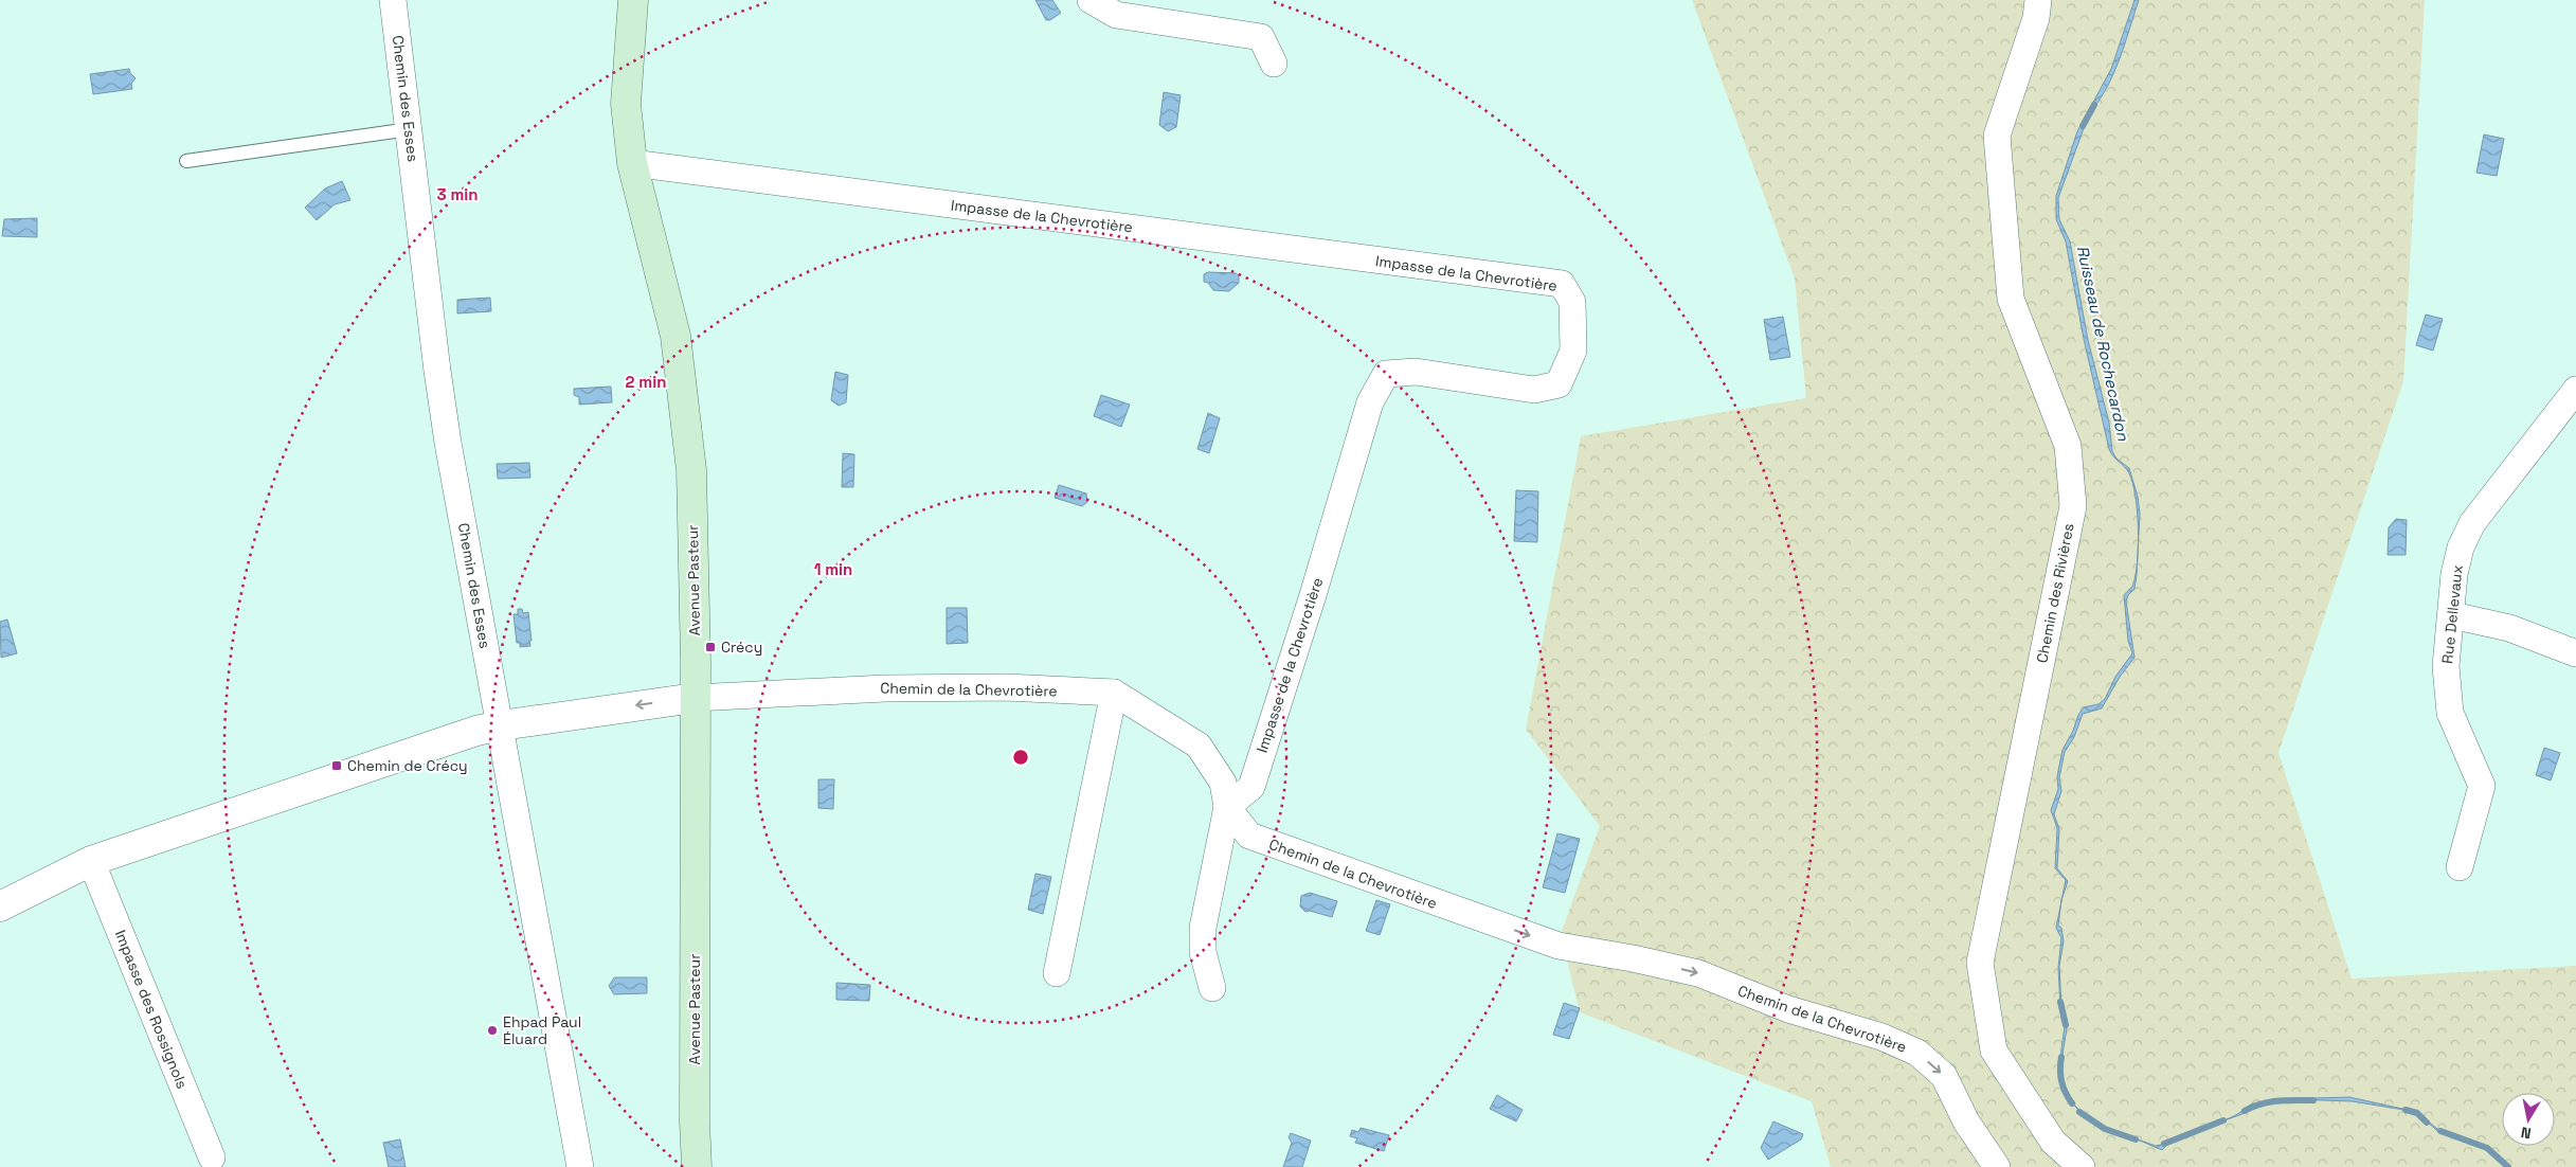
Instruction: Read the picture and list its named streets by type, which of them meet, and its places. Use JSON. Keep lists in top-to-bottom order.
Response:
{
  "streets": {
    "main road": ["Avenue Pasteur"],
    "street": [
      "Chemin des Esses",
      "Impasse de la Chevrotière",
      "Chemin des Rivières",
      "Rue Dellevaux",
      "Chemin de la Chevrotière",
      "Impasse des Rossignols"
    ]
  },
  "crossings": [
    ["Impasse de la Chevrotière", "Avenue Pasteur"],
    ["Impasse de la Chevrotière", "Chemin de la Chevrotière"],
    ["Avenue Pasteur", "Chemin de la Chevrotière"]
  ],
  "one_way": ["Chemin de la Chevrotière"],
  "water": ["Ruisseau de Rochecardon"],
  "places": {
    "transit": ["Crécy", "Chemin de Crécy"],
    "other": ["Ehpad Paul Éluard"]
  },
  "north": "bottom",
  "rings": ["3 min", "2 min", "1 min"]
}
